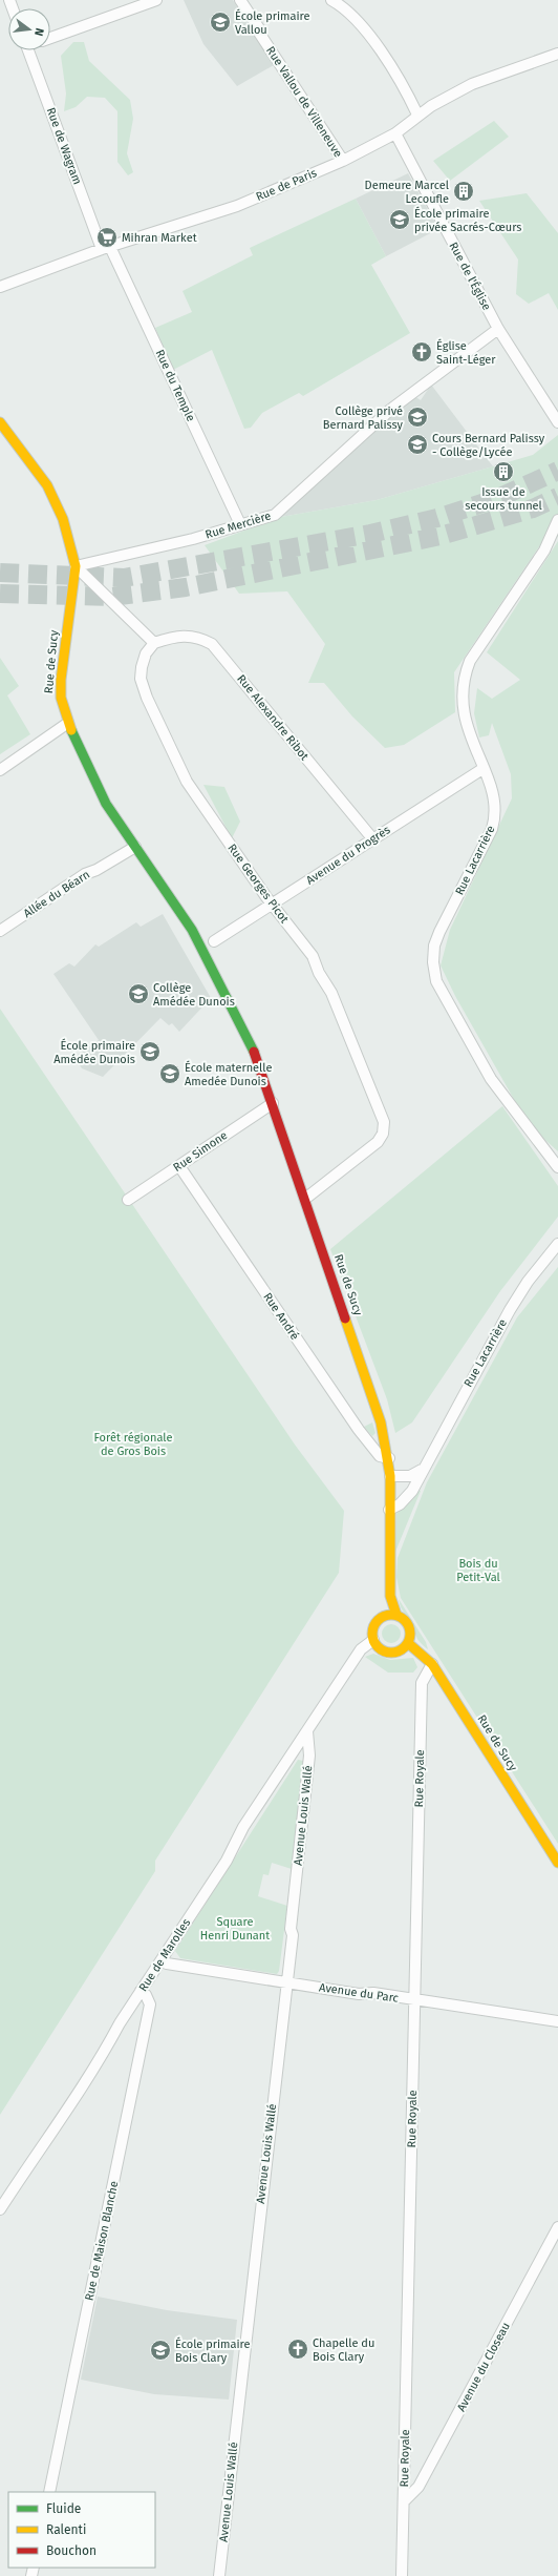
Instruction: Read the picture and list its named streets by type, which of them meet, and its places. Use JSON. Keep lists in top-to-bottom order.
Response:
{
  "streets": {
    "main road": ["Rue de Sucy"],
    "street": [
      "Rue Vallou de Villeneuve",
      "Rue de Wagram",
      "Rue de Paris",
      "Rue de l'Église",
      "Rue du Temple",
      "Rue Mercière",
      "Rue Alexandre Ribot",
      "Avenue du Progrès",
      "Rue Lacarrière",
      "Rue Georges Picot",
      "Allée du Béarn",
      "Rue Simone",
      "Rue André",
      "Rue Royale",
      "Avenue Louis Wallé",
      "Rue de Marolles",
      "Avenue du Parc",
      "Rue de Maison Blanche",
      "Avenue du Closeau"
    ]
  },
  "crossings": [
    ["Rue Vallou de Villeneuve", "Rue de Paris"],
    ["Rue de Wagram", "Rue de Paris"],
    ["Rue de Wagram", "Rue du Temple"],
    ["Rue de Paris", "Rue de l'Église"],
    ["Rue de Paris", "Rue du Temple"],
    ["Rue de l'Église", "Rue Mercière"],
    ["Rue du Temple", "Rue Mercière"],
    ["Rue Mercière", "Rue de Sucy"],
    ["Rue de Sucy", "Rue Lacarrière"],
    ["Rue de Sucy", "Rue Georges Picot"],
    ["Rue de Sucy", "Allée du Béarn"],
    ["Rue de Sucy", "Rue Simone"],
    ["Rue de Sucy", "Rue André"],
    ["Rue de Sucy", "Rue Royale"],
    ["Rue de Sucy", "Rue de Marolles"],
    ["Rue Alexandre Ribot", "Avenue du Progrès"],
    ["Rue Alexandre Ribot", "Rue Georges Picot"],
    ["Avenue du Progrès", "Rue Lacarrière"],
    ["Avenue du Progrès", "Rue Georges Picot"],
    ["Rue Simone", "Rue André"],
    ["Rue Royale", "Avenue du Parc"],
    ["Rue Royale", "Avenue du Closeau"],
    ["Avenue Louis Wallé", "Rue de Marolles"],
    ["Avenue Louis Wallé", "Avenue du Parc"],
    ["Rue de Marolles", "Avenue du Parc"],
    ["Rue de Marolles", "Rue de Maison Blanche"]
  ],
  "parks": ["Forêt régionale de Gros Bois", "Bois du Petit-Val", "Square Henri Dunant"],
  "places": {
    "school or university": [
      "École primaire Vallou",
      "École primaire privée Sacrés-Cœurs",
      "Collège privé Bernard Palissy",
      "Cours Bernard Palissy - Collège/Lycée",
      "Collège Amédée Dunois",
      "École primaire Amédée Dunois",
      "École maternelle Amedée Dunois",
      "École primaire Bois Clary"
    ],
    "building": ["Demeure Marcel Lecoufle", "Issue de secours tunnel"],
    "supermarket": ["Mihran Market"],
    "church": ["Église Saint-Léger", "Chapelle du Bois Clary"]
  },
  "legend": ["Fluide", "Ralenti", "Bouchon"],
  "north": "right"
}
